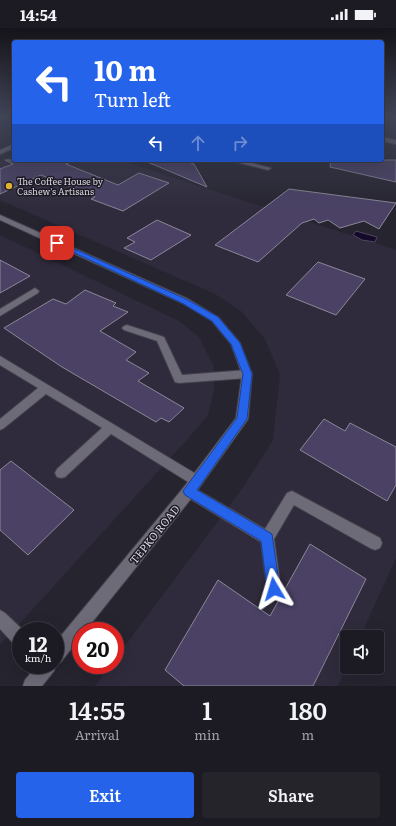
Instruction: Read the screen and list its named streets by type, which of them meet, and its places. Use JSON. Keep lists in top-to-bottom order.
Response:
{
  "streets": {
    "street": ["TEPKO ROAD"]
  },
  "places": ["The Coffee House by Cashew's Artisans"],
  "page": {
    "status": "14:54",
    "turn": ["10 m", "Turn left"],
    "speed": "12 km/h",
    "limit": "20",
    "eta": [
      "14:55",
      "Arrival",
      "1",
      "min",
      "180",
      "m"
    ],
    "buttons": ["Exit", "Share"]
  }
}
